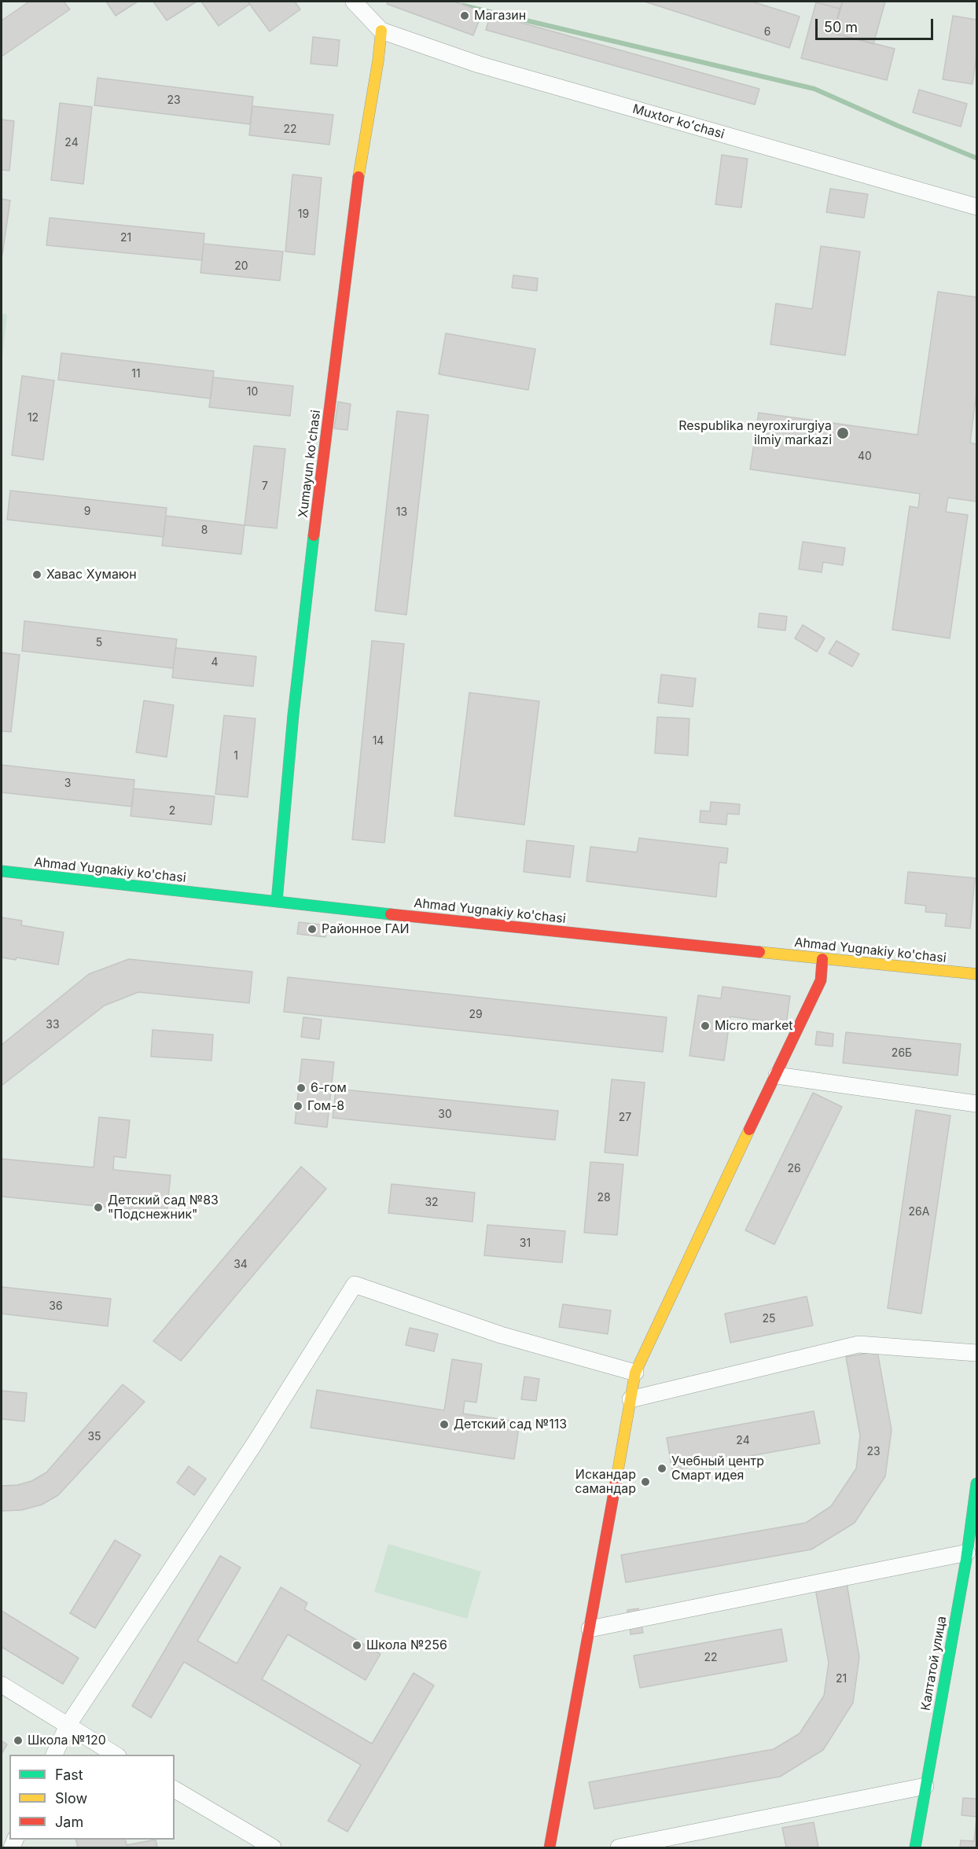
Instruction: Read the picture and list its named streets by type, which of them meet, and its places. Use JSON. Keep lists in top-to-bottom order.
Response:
{
  "streets": {
    "street": [
      "Muxtor koʻchasi",
      "Xumayun ko'chasi",
      "Ahmad Yugnakiy ko'chasi",
      "Калтатой улица"
    ]
  },
  "crossings": [
    ["Muxtor koʻchasi", "Xumayun ko'chasi"],
    ["Xumayun ko'chasi", "Ahmad Yugnakiy ko'chasi"]
  ],
  "places": [
    "Магазин",
    "Respublika neyroxirurgiya ilmiy markazi",
    "Хавас Хумаюн",
    "Районное ГАИ",
    "Micro market",
    "6-гом",
    "Гом-8",
    "Детский сад №83 \"Подснежник\"",
    "Детский сад №113",
    "Учебный центр Смарт идея",
    "Искандар самандар",
    "Школа №256",
    "Школа №120"
  ],
  "house_numbers": [
    "6",
    "23",
    "22",
    "24",
    "19",
    "21",
    "20",
    "11",
    "10",
    "12",
    "40",
    "7",
    "9",
    "13",
    "8",
    "5",
    "4",
    "14",
    "1",
    "3",
    "2",
    "29",
    "33",
    "26Б",
    "30",
    "27",
    "26",
    "28",
    "32",
    "26A",
    "31",
    "34",
    "36",
    "25",
    "35",
    "24",
    "23",
    "22",
    "21"
  ],
  "legend": ["Fast", "Slow", "Jam"],
  "scale_bar": "50 m"
}
